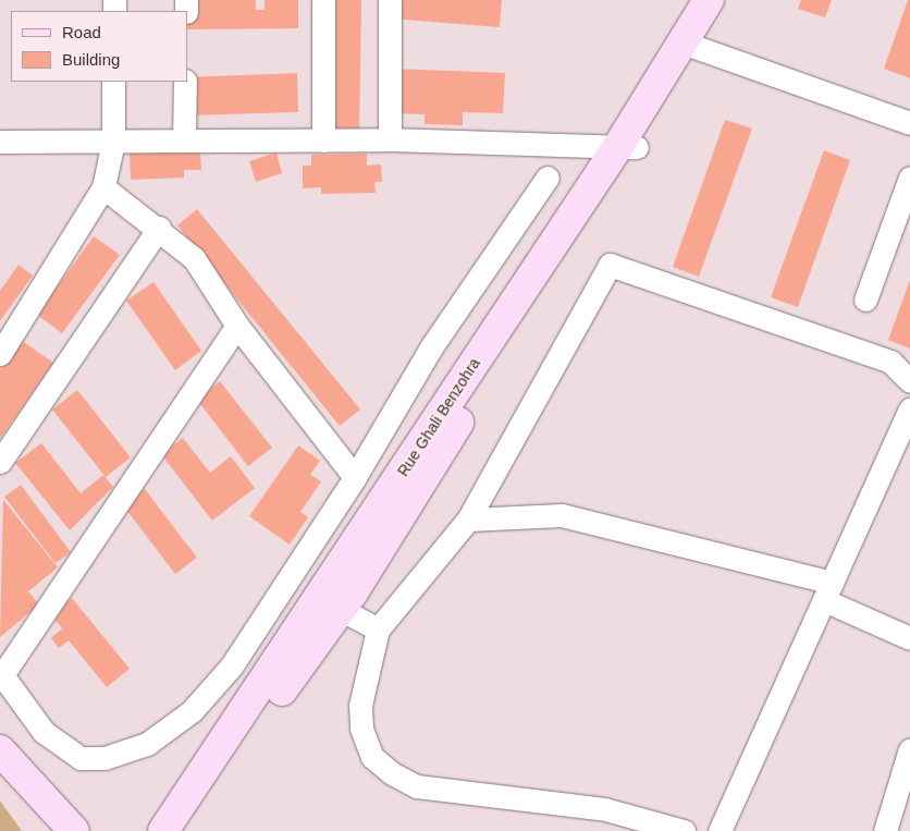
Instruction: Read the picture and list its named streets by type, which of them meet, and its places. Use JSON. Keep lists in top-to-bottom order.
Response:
{
  "streets": {
    "main road": ["Rue Ghali Benzohra"]
  },
  "legend": ["Road", "Building"]
}
